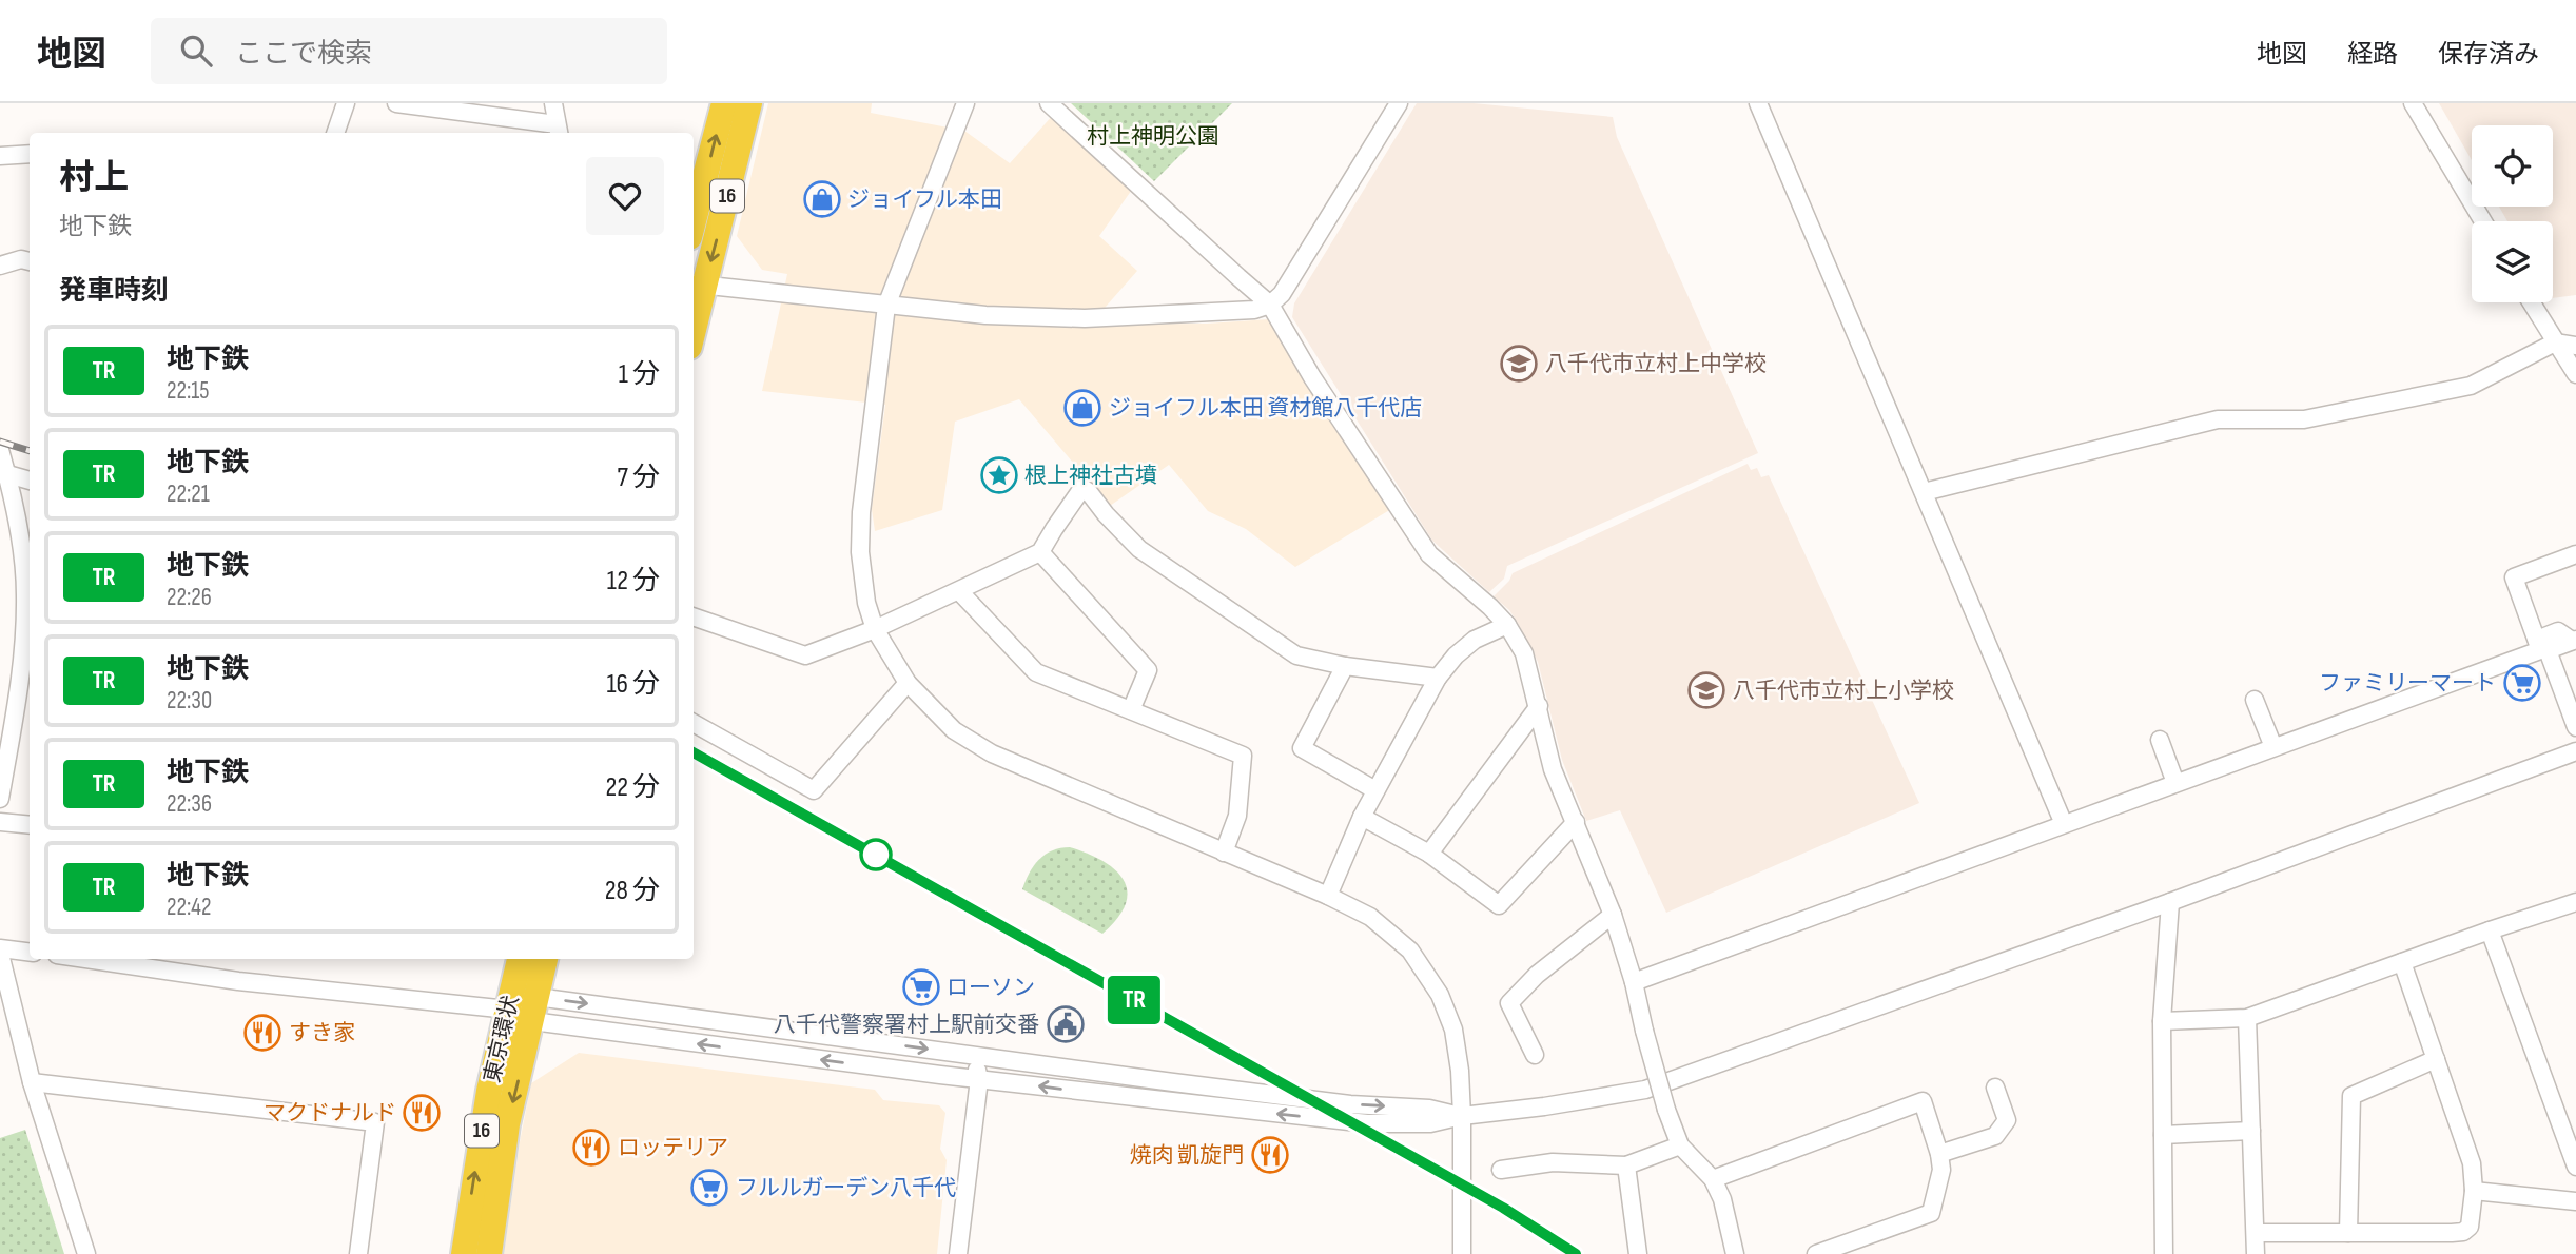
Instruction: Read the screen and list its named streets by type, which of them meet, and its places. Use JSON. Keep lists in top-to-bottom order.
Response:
{
  "streets": {
    "highway": ["16", "東京環状"]
  },
  "parks": ["村上神明公園"],
  "places": {
    "shop": ["ジョイフル本田", "ジョイフル本田 資材館八千代店"],
    "school or university": ["八千代市立村上中学校", "八千代市立村上小学校"],
    "place": ["根上神社古墳"],
    "supermarket": ["ファミリーマート", "ローソン", "フルルガーデン八千代"],
    "public building": ["八千代警察署村上駅前交番"],
    "restaurant": [
      "すき家",
      "マクドナルド",
      "ロッテリア",
      "焼肉 凱旋門"
    ]
  },
  "lines": ["metro line TR"],
  "page": {
    "header": "地図",
    "search": "ここで検索",
    "nav": ["地図", "経路", "保存済み"],
    "on_map": "TR",
    "heading": [
      ["村上", "地下鉄"],
      "発車時刻"
    ],
    "list": [
      {
        "mark": "TR",
        "name": "地下鉄",
        "note": "22:15",
        "value": "1 分"
      },
      {
        "mark": "TR",
        "name": "地下鉄",
        "note": "22:21",
        "value": "7 分"
      },
      {
        "mark": "TR",
        "name": "地下鉄",
        "note": "22:26",
        "value": "12 分"
      },
      {
        "mark": "TR",
        "name": "地下鉄",
        "note": "22:30",
        "value": "16 分"
      },
      {
        "mark": "TR",
        "name": "地下鉄",
        "note": "22:36",
        "value": "22 分"
      },
      {
        "mark": "TR",
        "name": "地下鉄",
        "note": "22:42",
        "value": "28 分"
      }
    ]
  }
}
